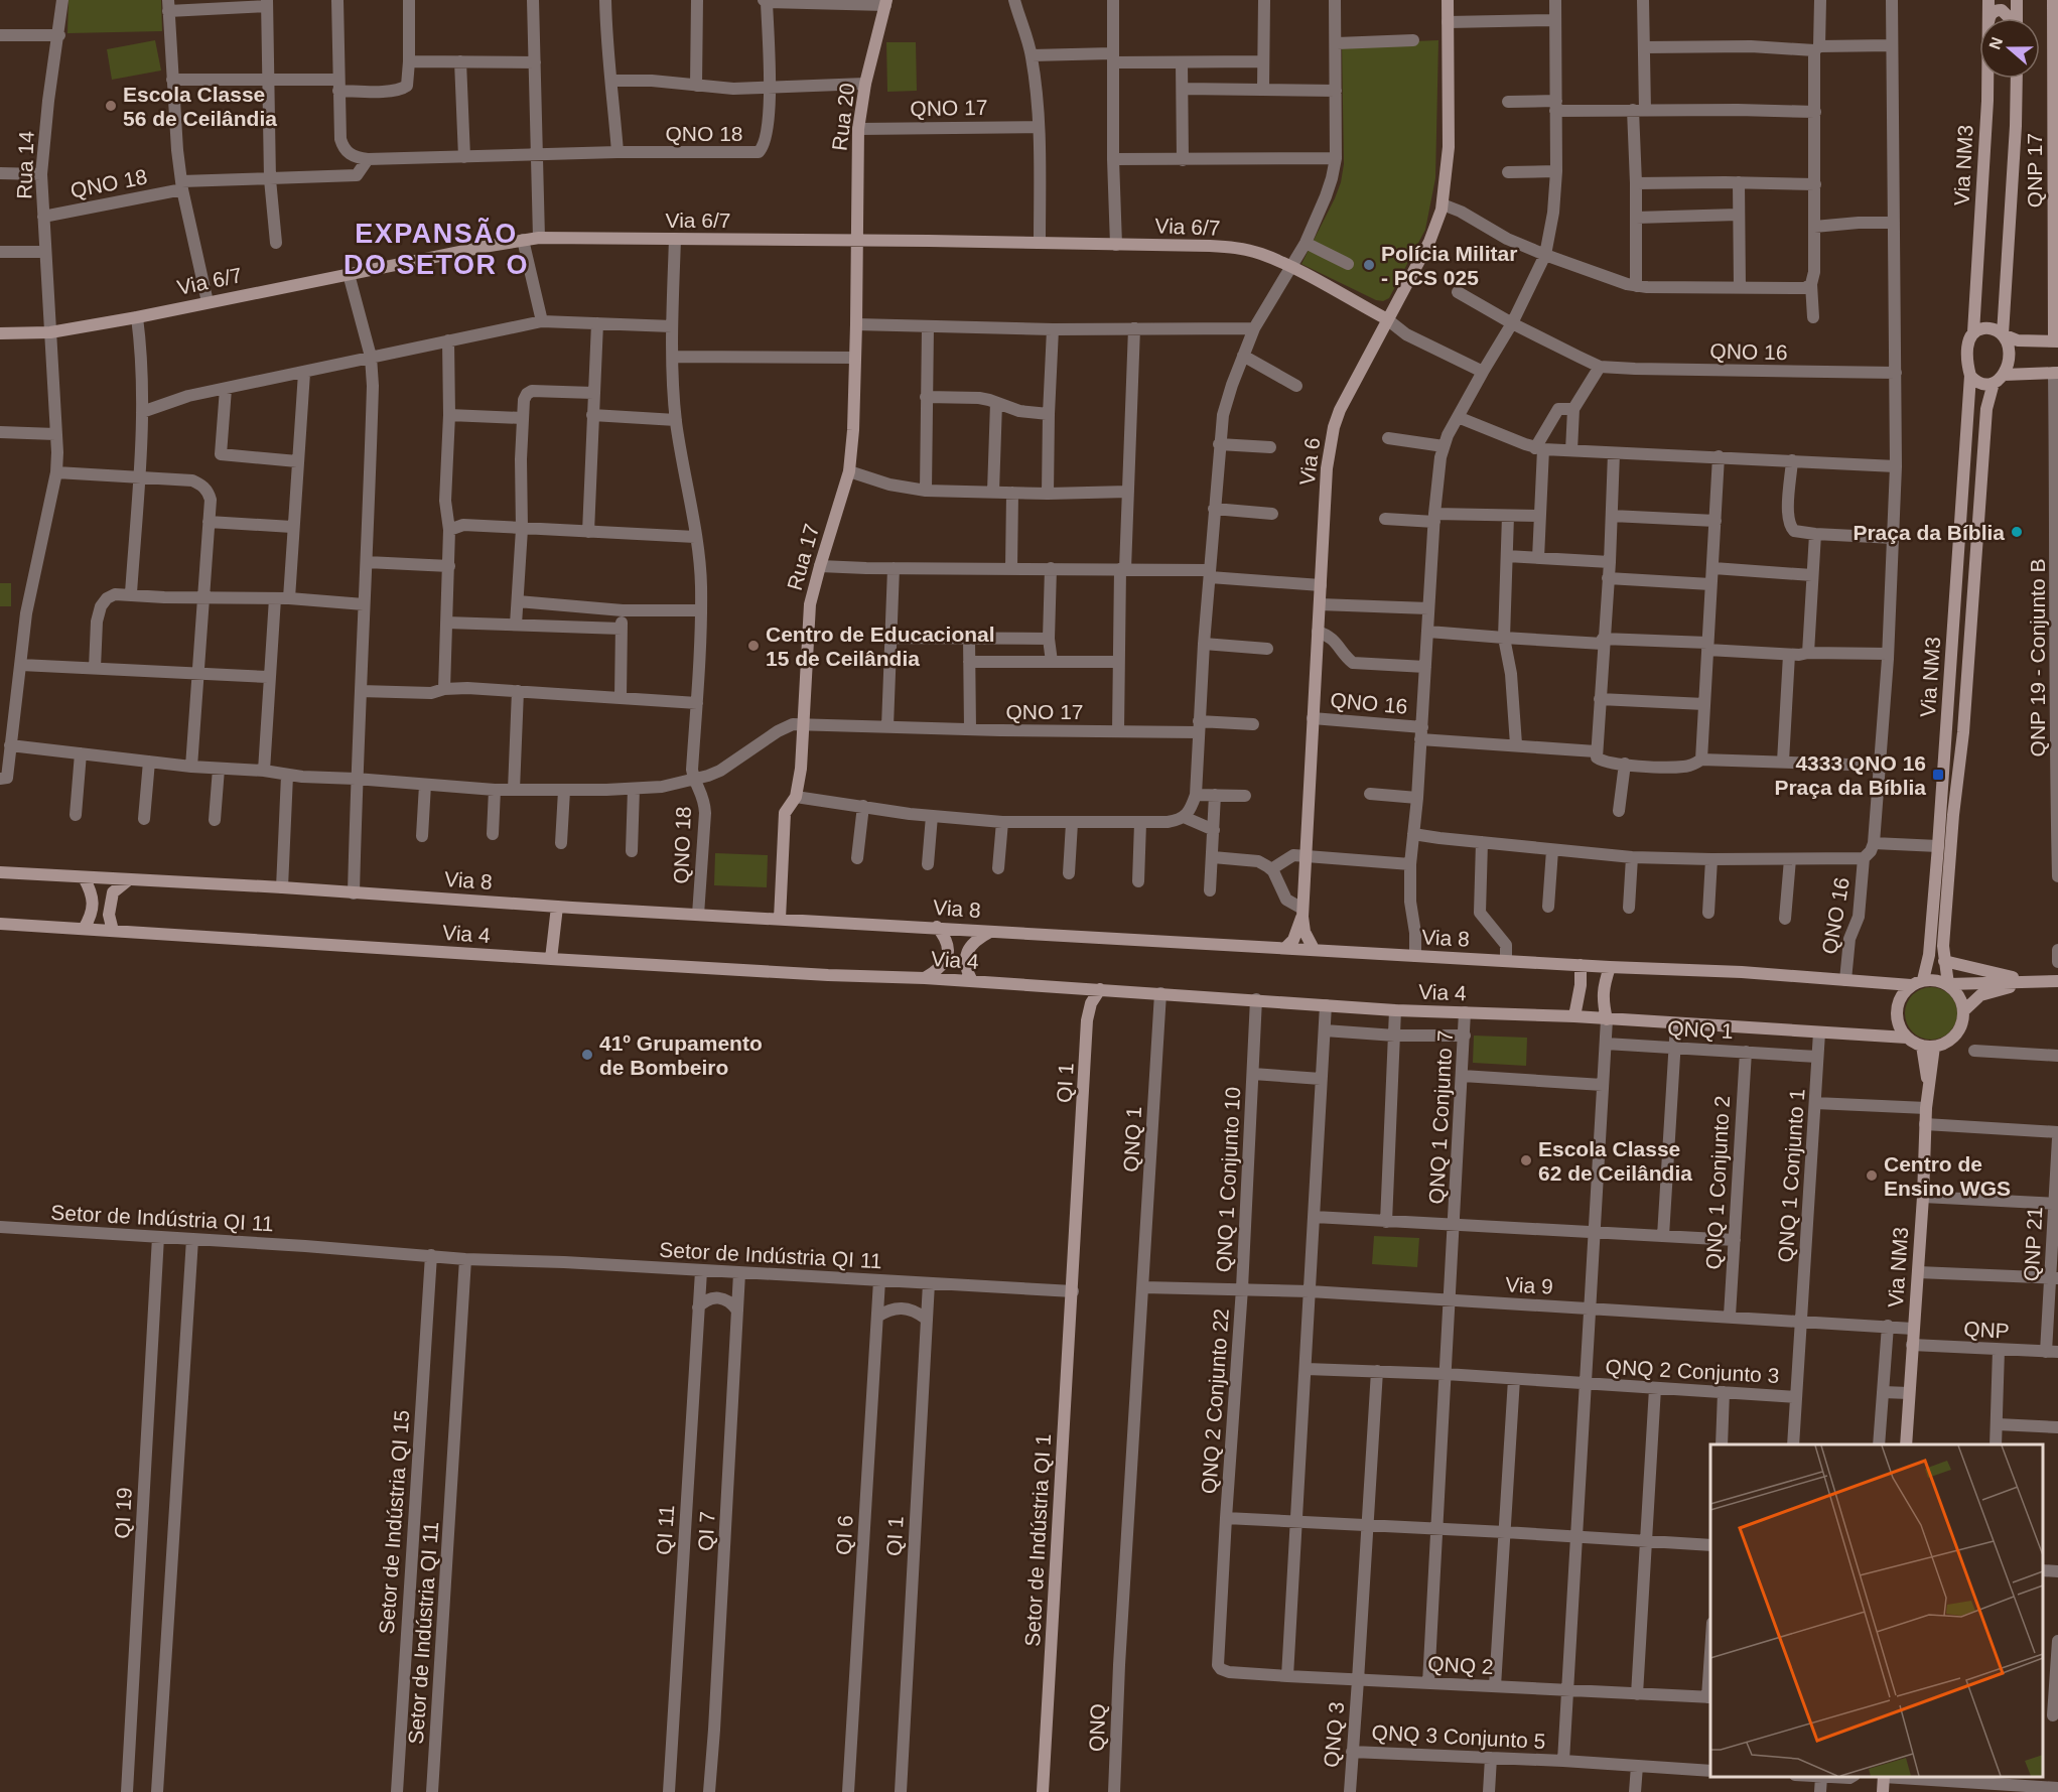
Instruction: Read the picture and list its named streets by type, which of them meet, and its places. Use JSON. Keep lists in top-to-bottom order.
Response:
{
  "streets": {
    "main road": [
      "Rua 20",
      "Via NM3",
      "QNP 17",
      "Via 6/7",
      "Via 6",
      "Rua 17",
      "Via 8",
      "Via 4",
      "QI 1",
      "Setor de Indústria QI 1"
    ],
    "street": [
      "QNO 17",
      "QNO 18",
      "Rua 14",
      "QNO 16",
      "QNP 19 - Conjunto B",
      "QNQ 1",
      "QNQ 1 Conjunto 7",
      "QNQ 1 Conjunto 1",
      "QNQ 1 Conjunto 10",
      "QNQ 1 Conjunto 2",
      "Setor de Indústria QI 11",
      "QNP 21",
      "Via 9",
      "QNP",
      "QNQ 2 Conjunto 3",
      "QNQ 2 Conjunto 22",
      "QI 19",
      "Setor de Indústria QI 15",
      "QI 11",
      "QI 7",
      "QI 6",
      "QNQ 2",
      "QNQ",
      "QNQ 3",
      "QNQ 3 Conjunto 5"
    ]
  },
  "crossings": [
    ["QNO 17", "Rua 20"],
    ["QNO 17", "QNO 18"],
    ["QNO 17", "Rua 17"],
    ["Rua 20", "QNO 18"],
    ["Rua 20", "Via 6/7"],
    ["Rua 20", "Rua 17"],
    ["QNO 18", "Rua 14"],
    ["QNO 18", "Via 6/7"],
    ["QNO 18", "Rua 17"],
    ["QNO 18", "Via 8"],
    ["Rua 14", "Via 6/7"],
    ["Via NM3", "Via 8"],
    ["Via NM3", "Via 4"],
    ["Via NM3", "Via 9"],
    ["Via NM3", "QNP"],
    ["Via 6/7", "Via 6"],
    ["Via 6/7", "Rua 17"],
    ["QNO 16", "Via 6"],
    ["QNO 16", "Via 8"],
    ["Via 6", "Via 8"],
    ["Rua 17", "Via 8"],
    ["Via 8", "Via 4"],
    ["Via 4", "QNQ 1"],
    ["Via 4", "QI 1"],
    ["Via 4", "QNQ 1 Conjunto 7"],
    ["Via 4", "QNQ 1 Conjunto 1"],
    ["QNQ 1", "QNQ 1 Conjunto 1"],
    ["QNQ 1", "QNQ 1 Conjunto 2"],
    ["QNQ 1", "Via 9"],
    ["QNQ 1", "QNQ"],
    ["QI 1", "Setor de Indústria QI 11"],
    ["QI 1", "Setor de Indústria QI 1"],
    ["QNQ 1 Conjunto 1", "Via 9"],
    ["QNQ 1 Conjunto 10", "Via 9"],
    ["QNQ 1 Conjunto 10", "QNQ 2 Conjunto 22"],
    ["QNQ 1 Conjunto 2", "Via 9"],
    ["Setor de Indústria QI 11", "QI 19"],
    ["Setor de Indústria QI 11", "Setor de Indústria QI 15"],
    ["Setor de Indústria QI 11", "QI 11"],
    ["Setor de Indústria QI 11", "QI 7"],
    ["Setor de Indústria QI 11", "QI 6"],
    ["Setor de Indústria QI 11", "Setor de Indústria QI 1"],
    ["QNP 21", "QNP"],
    ["Via 9", "QNQ 2 Conjunto 22"],
    ["Via 9", "QNQ"],
    ["QNQ 2 Conjunto 3", "QNQ 3"],
    ["QNQ 2 Conjunto 22", "QNQ 2"],
    ["QNQ 2", "QNQ 3"],
    ["QNQ 3", "QNQ 3 Conjunto 5"]
  ],
  "districts": ["EXPANSÃO DO SETOR O"],
  "places": {
    "other": [
      "Escola Classe 56 de Ceilândia",
      "Polícia Militar - PCS 025",
      "Praça da Bíblia",
      "Centro de Educacional 15 de Ceilândia",
      "41º Grupamento de Bombeiro",
      "Escola Classe 62 de Ceilândia",
      "Centro de Ensino WGS"
    ],
    "transit": ["4333 QNO 16 Praça da Bíblia"]
  },
  "north": "left"
}
